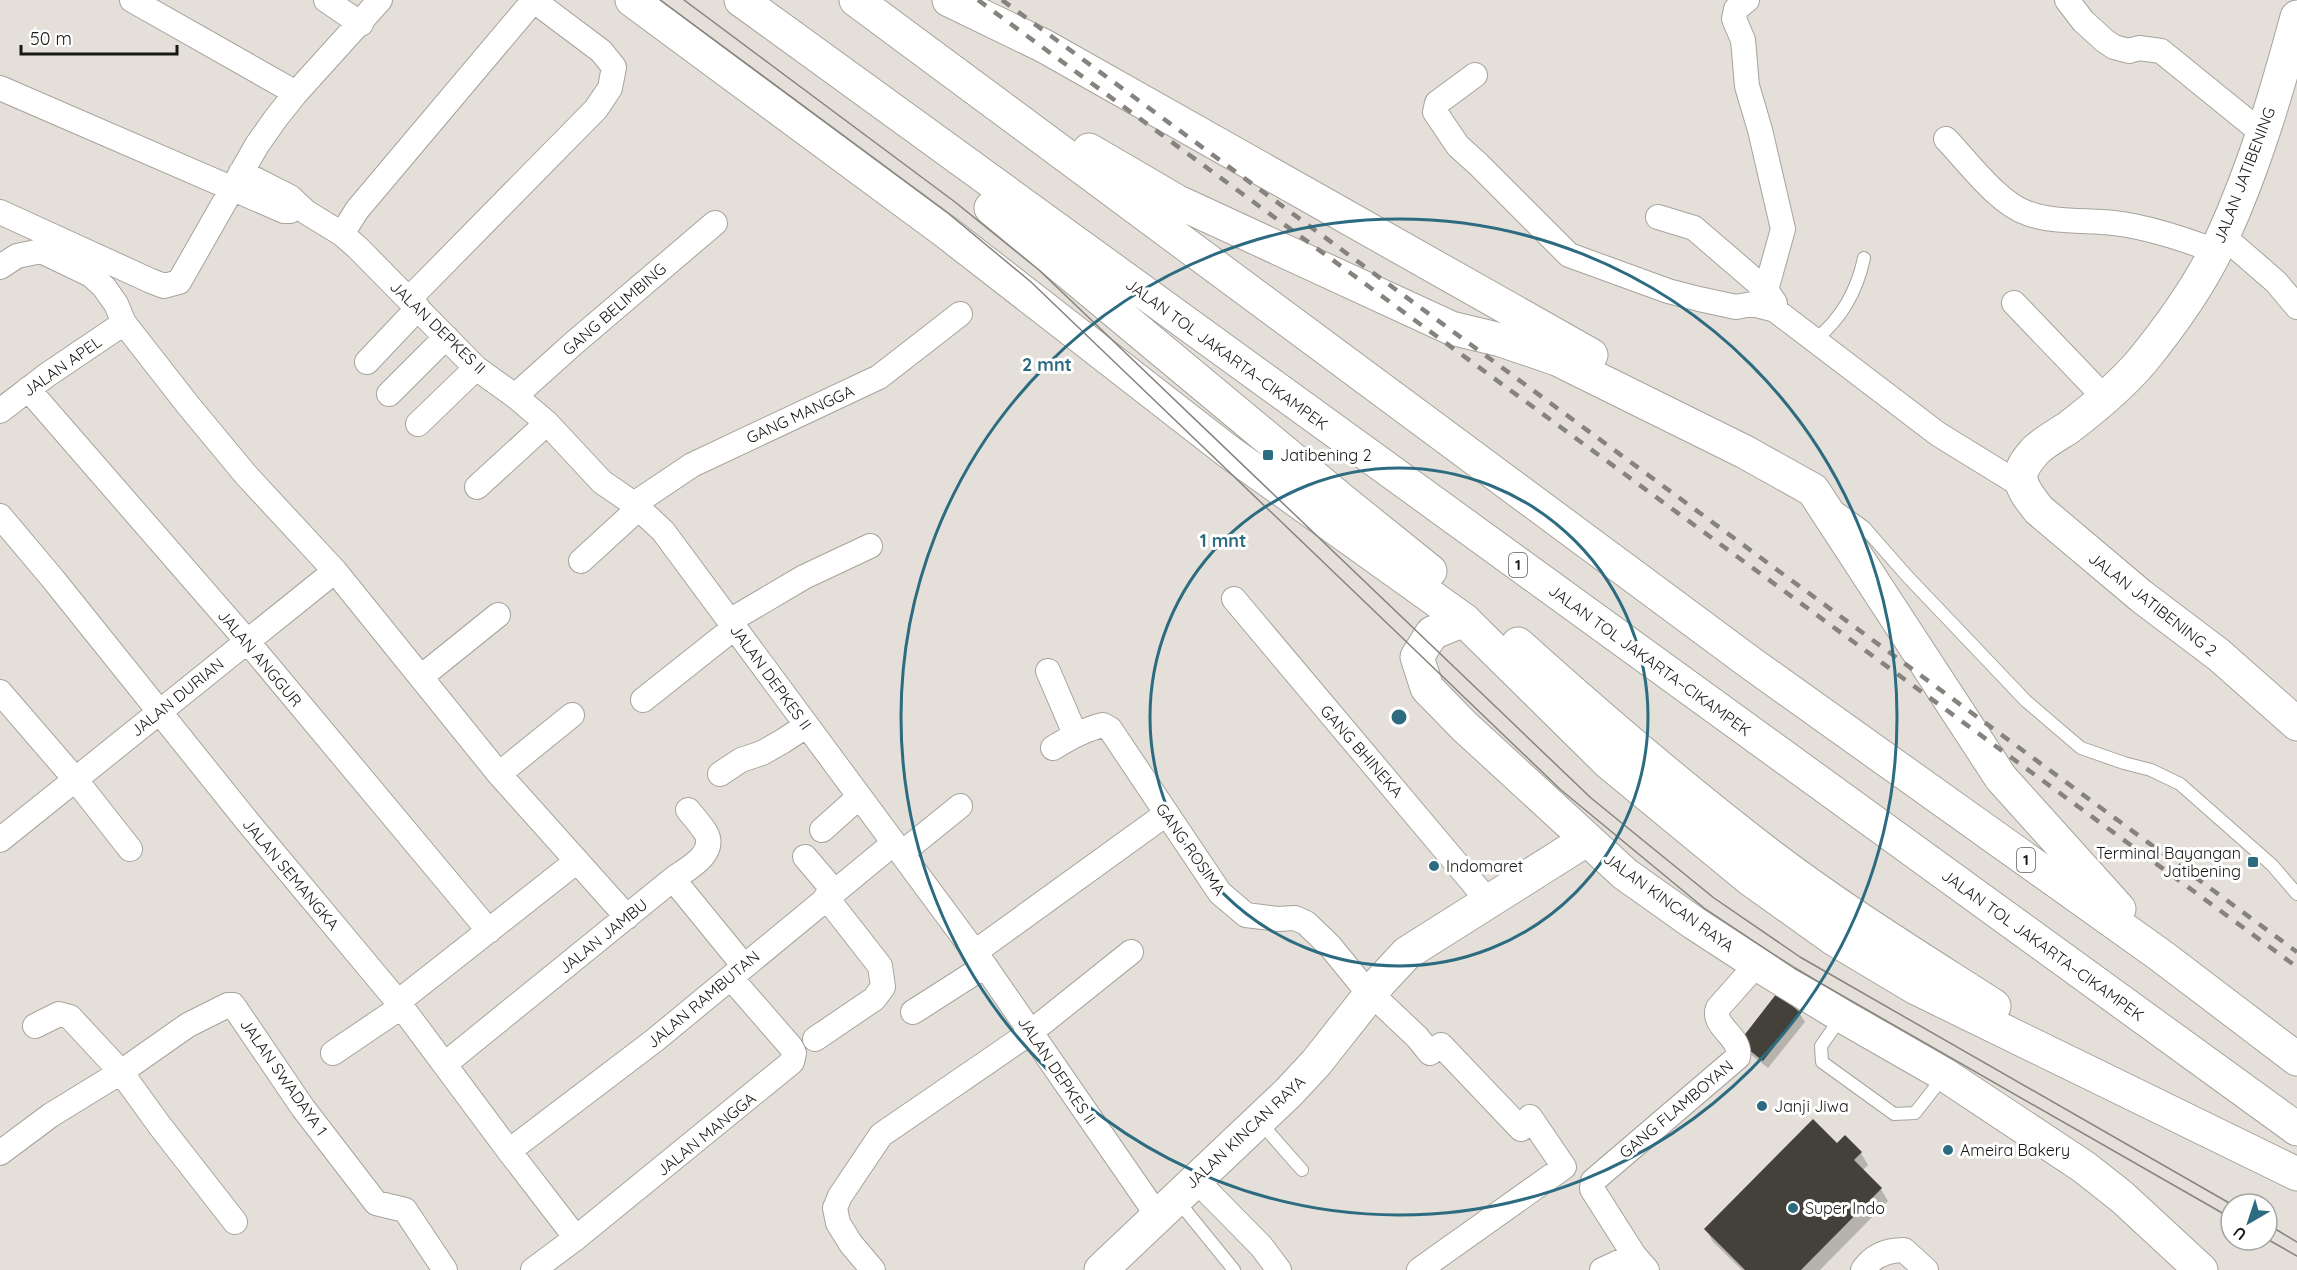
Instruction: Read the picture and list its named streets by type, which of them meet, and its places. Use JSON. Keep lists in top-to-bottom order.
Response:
{
  "streets": {
    "main road": [
      "JALAN JATIBENING",
      "JALAN TOL JAKARTA–CIKAMPEK",
      "1",
      "JALAN JATIBENING 2",
      "JALAN KINCAN RAYA"
    ],
    "street": [
      "GANG BELIMBING",
      "JALAN DEPKES II",
      "JALAN APEL",
      "GANG MANGGA",
      "JALAN ANGGUR",
      "JALAN DURIAN",
      "GANG BHINEKA",
      "GANG ROSIMA",
      "JALAN SEMANGKA",
      "JALAN JAMBU",
      "JALAN RAMBUTAN",
      "JALAN SWADAYA 1",
      "GANG FLAMBOYAN",
      "JALAN MANGGA"
    ]
  },
  "crossings": [
    ["JALAN JATIBENING", "JALAN JATIBENING 2"],
    ["GANG BELIMBING", "JALAN DEPKES II"],
    ["JALAN DEPKES II", "GANG MANGGA"],
    ["JALAN DEPKES II", "JALAN KINCAN RAYA"],
    ["JALAN DEPKES II", "JALAN RAMBUTAN"],
    ["JALAN APEL", "JALAN ANGGUR"],
    ["JALAN ANGGUR", "JALAN DURIAN"],
    ["JALAN DURIAN", "JALAN SEMANGKA"],
    ["GANG BHINEKA", "JALAN KINCAN RAYA"],
    ["GANG ROSIMA", "JALAN KINCAN RAYA"],
    ["JALAN SEMANGKA", "JALAN JAMBU"],
    ["JALAN SEMANGKA", "JALAN RAMBUTAN"],
    ["JALAN SEMANGKA", "JALAN MANGGA"],
    ["JALAN KINCAN RAYA", "GANG FLAMBOYAN"],
    ["JALAN RAMBUTAN", "JALAN MANGGA"]
  ],
  "places": {
    "transit": ["Jatibening 2", "Terminal Bayangan Jatibening"],
    "other": [
      "Indomaret",
      "Janji Jiwa",
      "Ameira Bakery",
      "Super Indo"
    ]
  },
  "scale_bar": "50 m",
  "north": "bottom left",
  "rings": ["2 mnt", "1 mnt"]
}
